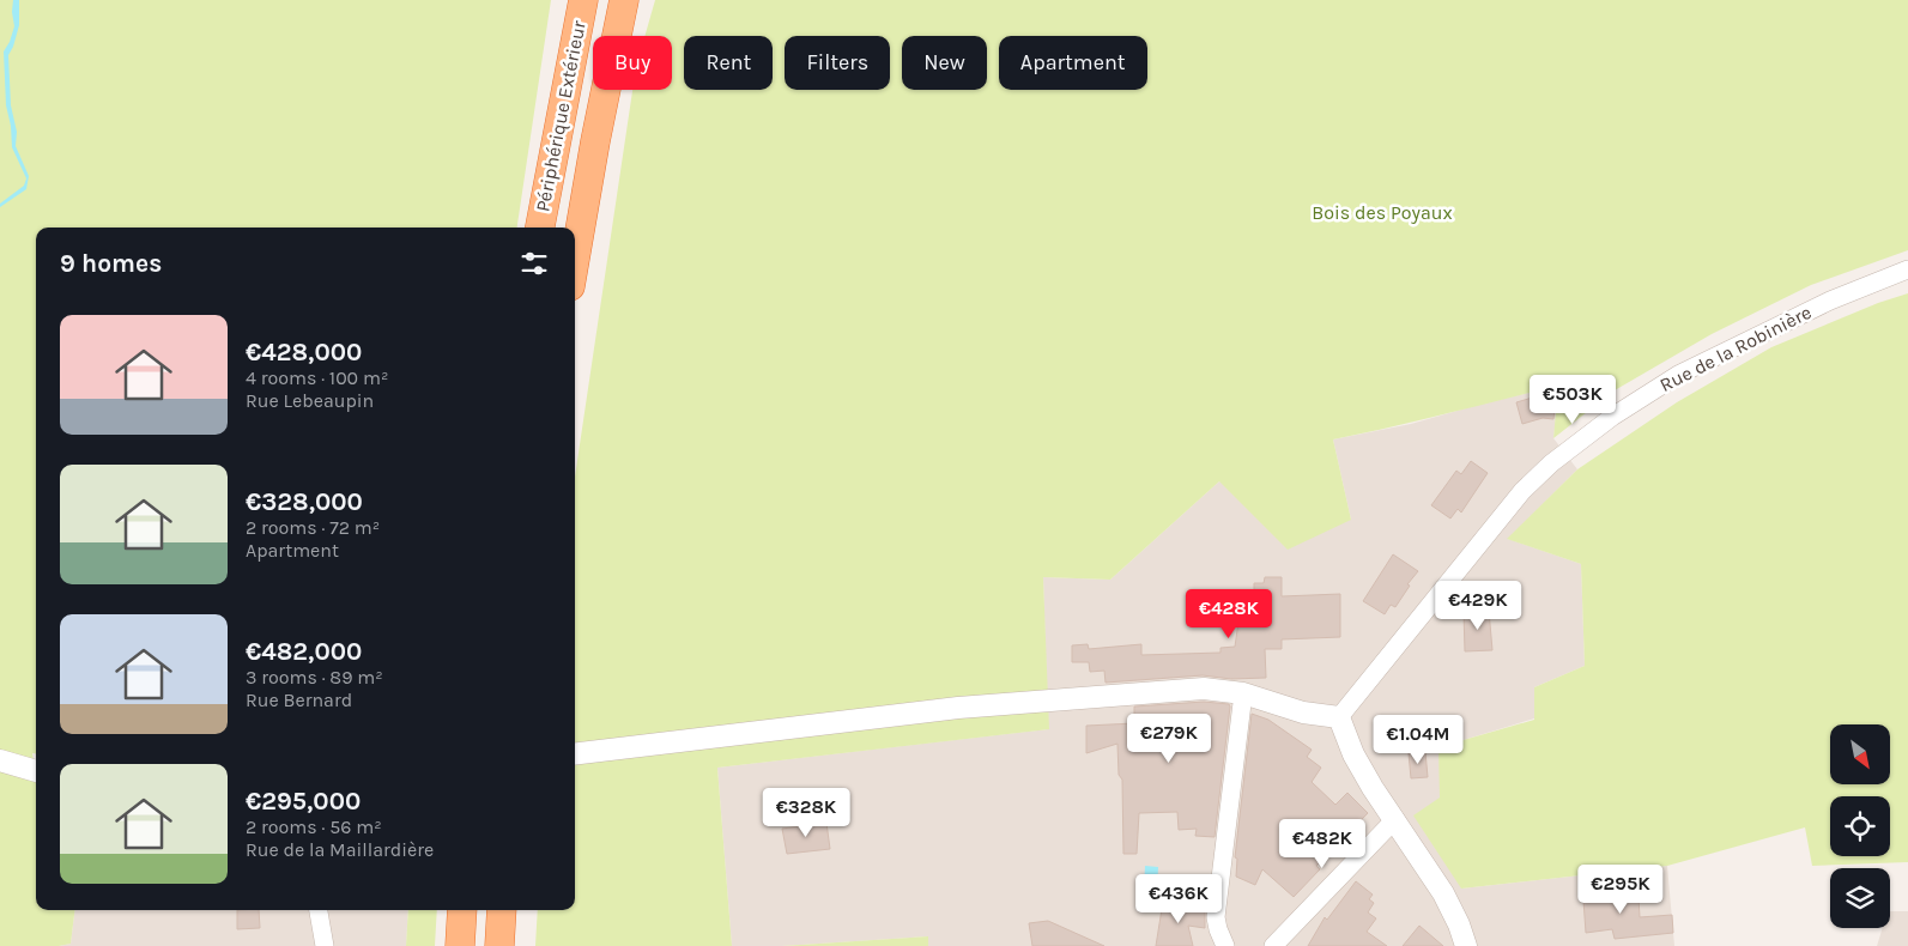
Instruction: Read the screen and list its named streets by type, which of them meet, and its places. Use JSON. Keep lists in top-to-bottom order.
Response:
{
  "streets": {
    "highway": ["Périphérique Extérieur"],
    "street": ["Rue de la Robinière"]
  },
  "parks": ["Bois des Poyaux"],
  "north": "bottom right",
  "page": {
    "chip": [
      "Buy",
      "Rent",
      "Filters",
      "New",
      "Apartment"
    ],
    "heading": "9 homes",
    "list": [
      {
        "name": "€428,000",
        "note": "4 rooms · 100 m² · Rue Lebeaupin"
      },
      {
        "name": "€328,000",
        "note": "2 rooms · 72 m² · Apartment"
      },
      {
        "name": "€482,000",
        "note": "3 rooms · 89 m² · Rue Bernard"
      },
      {
        "name": "€295,000",
        "note": "2 rooms · 56 m² · Rue de la Maillardière"
      }
    ],
    "price": [
      "€503K",
      "€429K",
      "€428K",
      "€279K",
      "€1.04M",
      "€328K",
      "€482K",
      "€295K",
      "€436K"
    ]
  }
}
